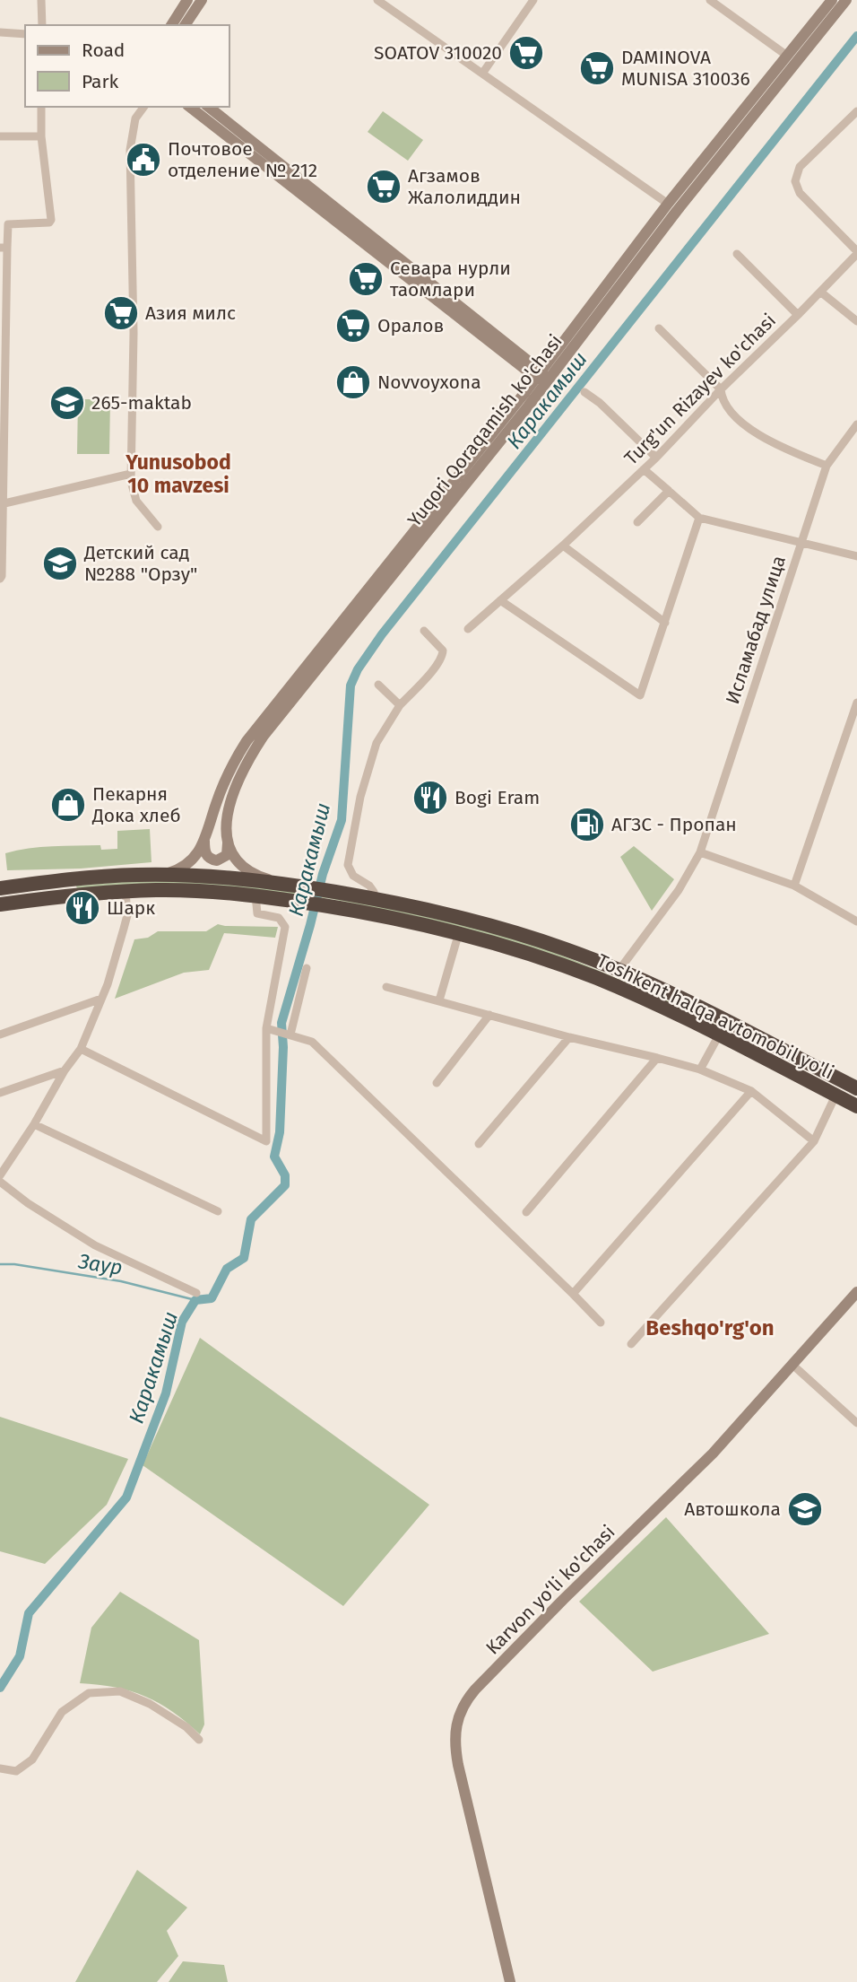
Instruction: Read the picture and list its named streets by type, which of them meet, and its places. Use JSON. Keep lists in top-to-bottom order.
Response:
{
  "streets": {
    "highway": ["Toshkent halqa avtomobil yo'li"],
    "main road": ["Yuqori Qoraqamish ko'chasi", "Karvon yo‘li ko'chasi"],
    "street": ["Turg'un Rizayev ko'chasi", "Исламабад улица"]
  },
  "crossings": [
    ["Yuqori Qoraqamish ko'chasi", "Toshkent halqa avtomobil yo'li"],
    ["Исламабад улица", "Toshkent halqa avtomobil yo'li"]
  ],
  "districts": ["Yunusobod 10 mavzesi", "Beshqo'rg'on"],
  "water": ["Каракамыш", "Заур"],
  "places": {
    "supermarket": [
      "SOATOV 310020",
      "DAMINOVA MUNISA 310036",
      "Агзамов Жалолиддин",
      "Севара нурли таомлари",
      "Азия милс",
      "Оралов"
    ],
    "public building": ["Почтовое отделение № 212"],
    "shop": ["Novvoyxona", "Пекарня Дока хлеб"],
    "school or university": ["265-maktab", "Детский сад №288 \"Орзу\"", "Автошкола"],
    "restaurant": ["Bogi Eram", "Шарк"],
    "fuel station": ["АГЗС - Пропан"]
  },
  "legend": ["Road", "Park"]
}
